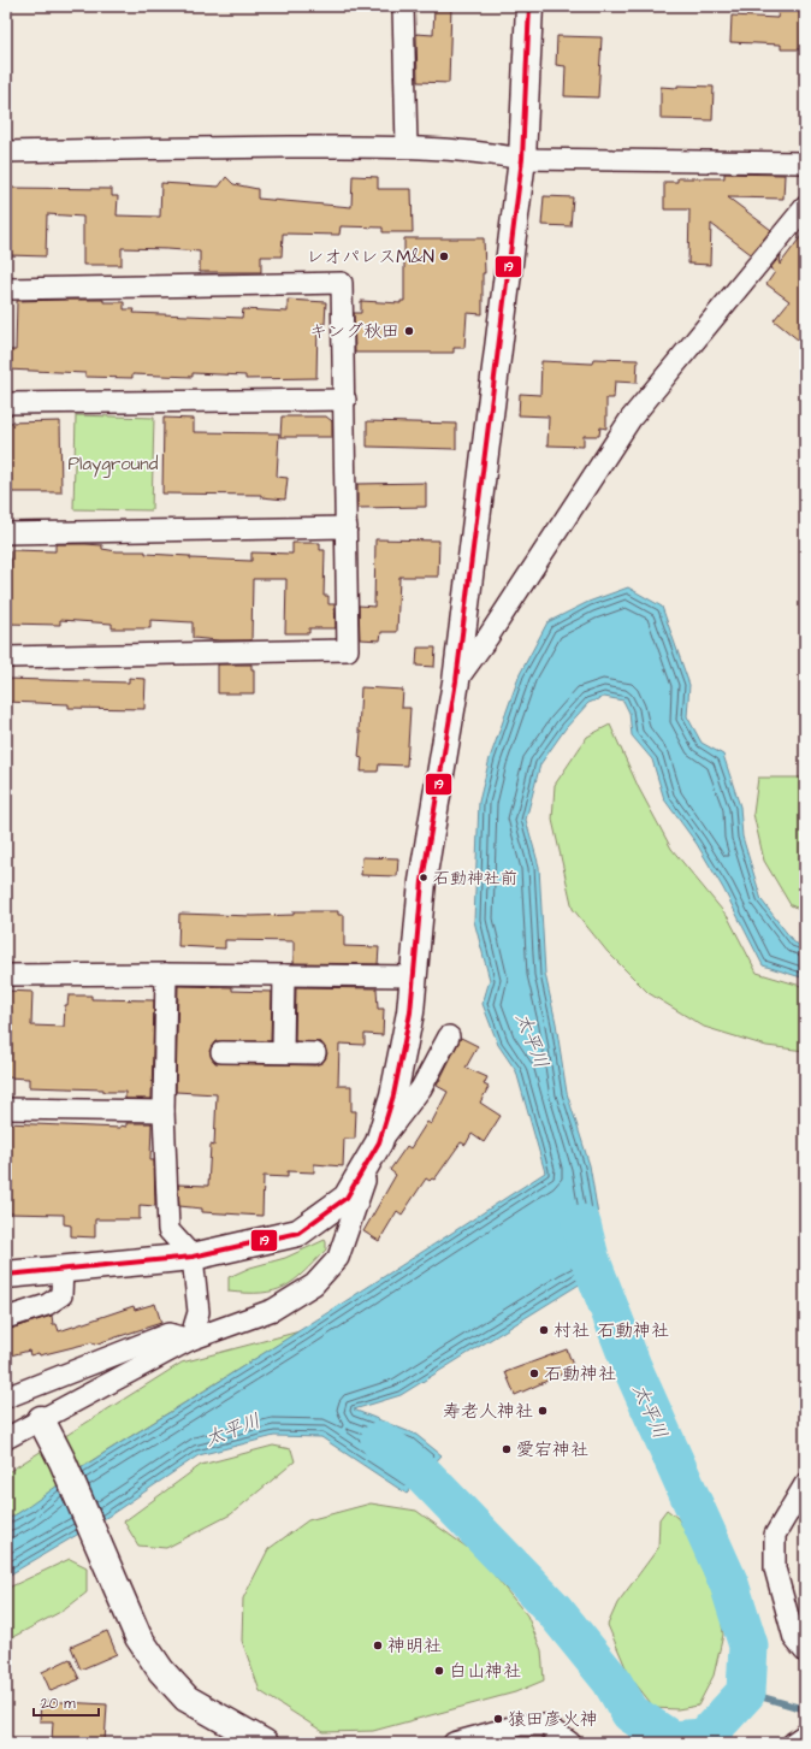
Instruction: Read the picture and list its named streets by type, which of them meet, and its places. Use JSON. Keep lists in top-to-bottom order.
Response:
{
  "water": ["太平川"],
  "parks": ["Playground"],
  "places": [
    "レオパレスM&N",
    "キング秋田",
    "石動神社前",
    "村社 石動神社",
    "石動神社",
    "寿老人神社",
    "愛宕神社",
    "神明社",
    "白山神社",
    "猿田彦火神"
  ],
  "lines": ["transit line 19"],
  "scale_bar": "20 m"
}
